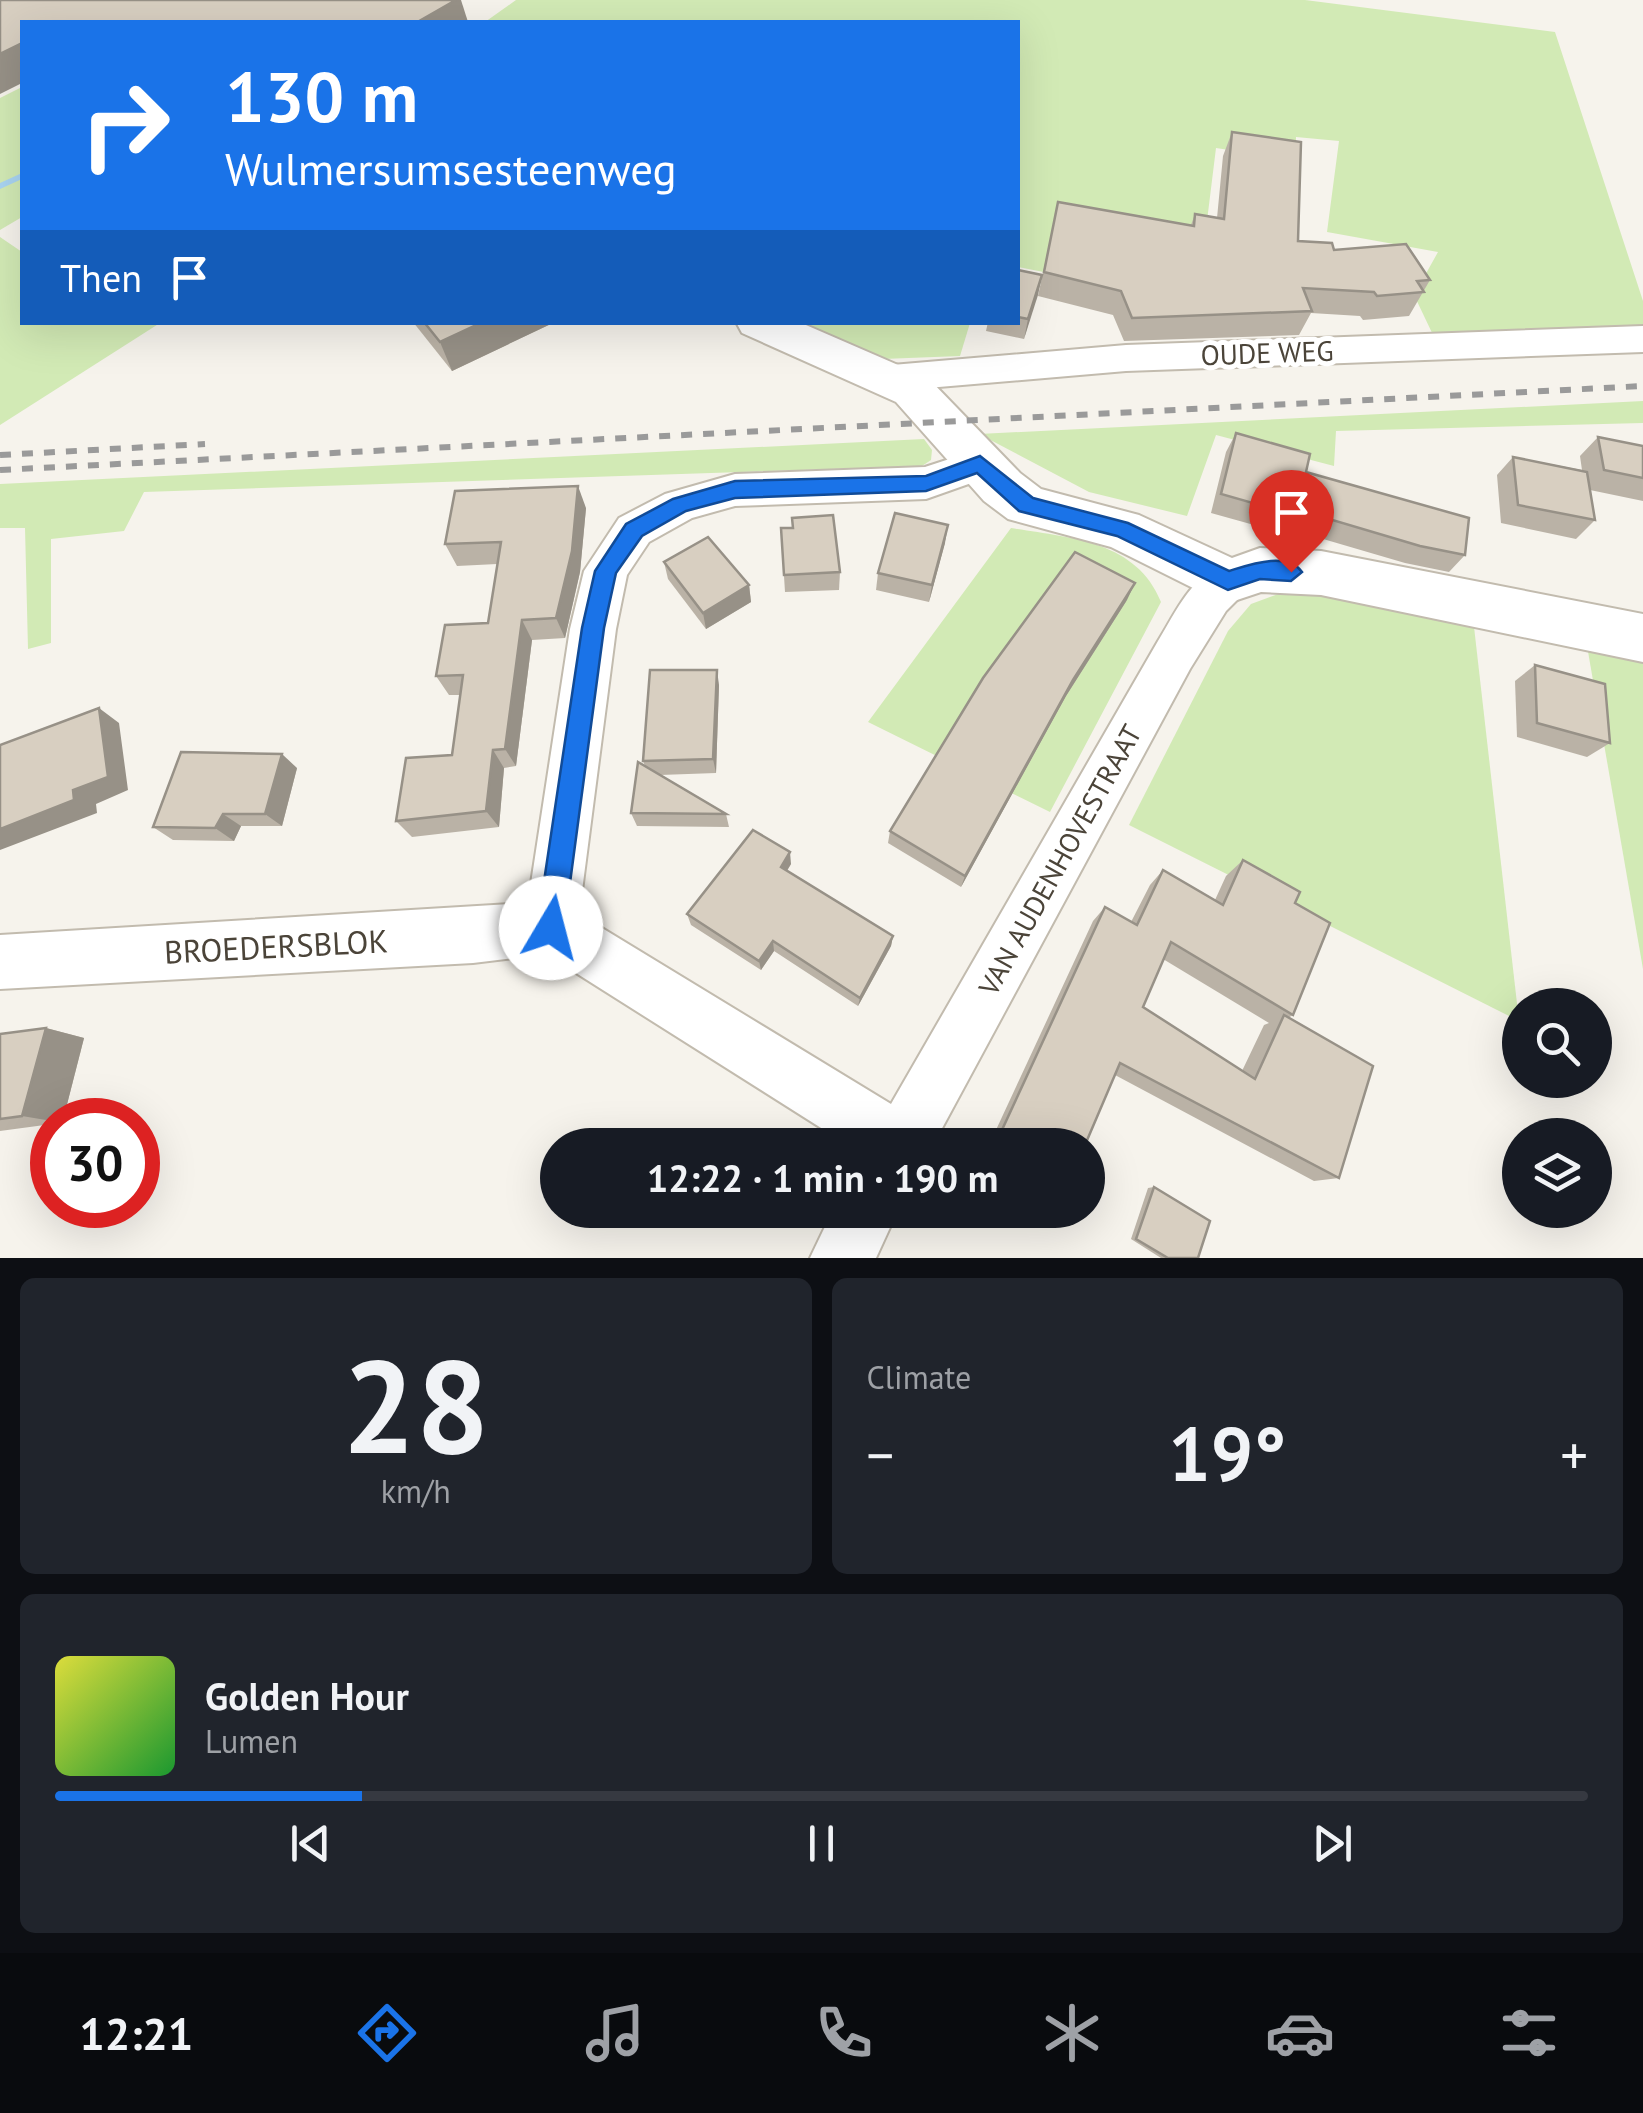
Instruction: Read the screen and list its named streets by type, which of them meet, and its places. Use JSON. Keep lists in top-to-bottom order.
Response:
{
  "streets": {
    "street": ["OUDE WEG", "VAN AUDENHOVESTRAAT", "BROEDERSBLOK"]
  },
  "page": {
    "turn": ["130 m", "Wulmersumsesteenweg"],
    "then": "Then",
    "limit": "30",
    "trip": "12:22 · 1 min · 190 m",
    "tile": [
      ["28", "km/h"],
      "Climate"
    ],
    "heat": ["−", "19°", "+"],
    "song": ["Golden Hour", "Lumen"],
    "tabs": "12:21"
  }
}
